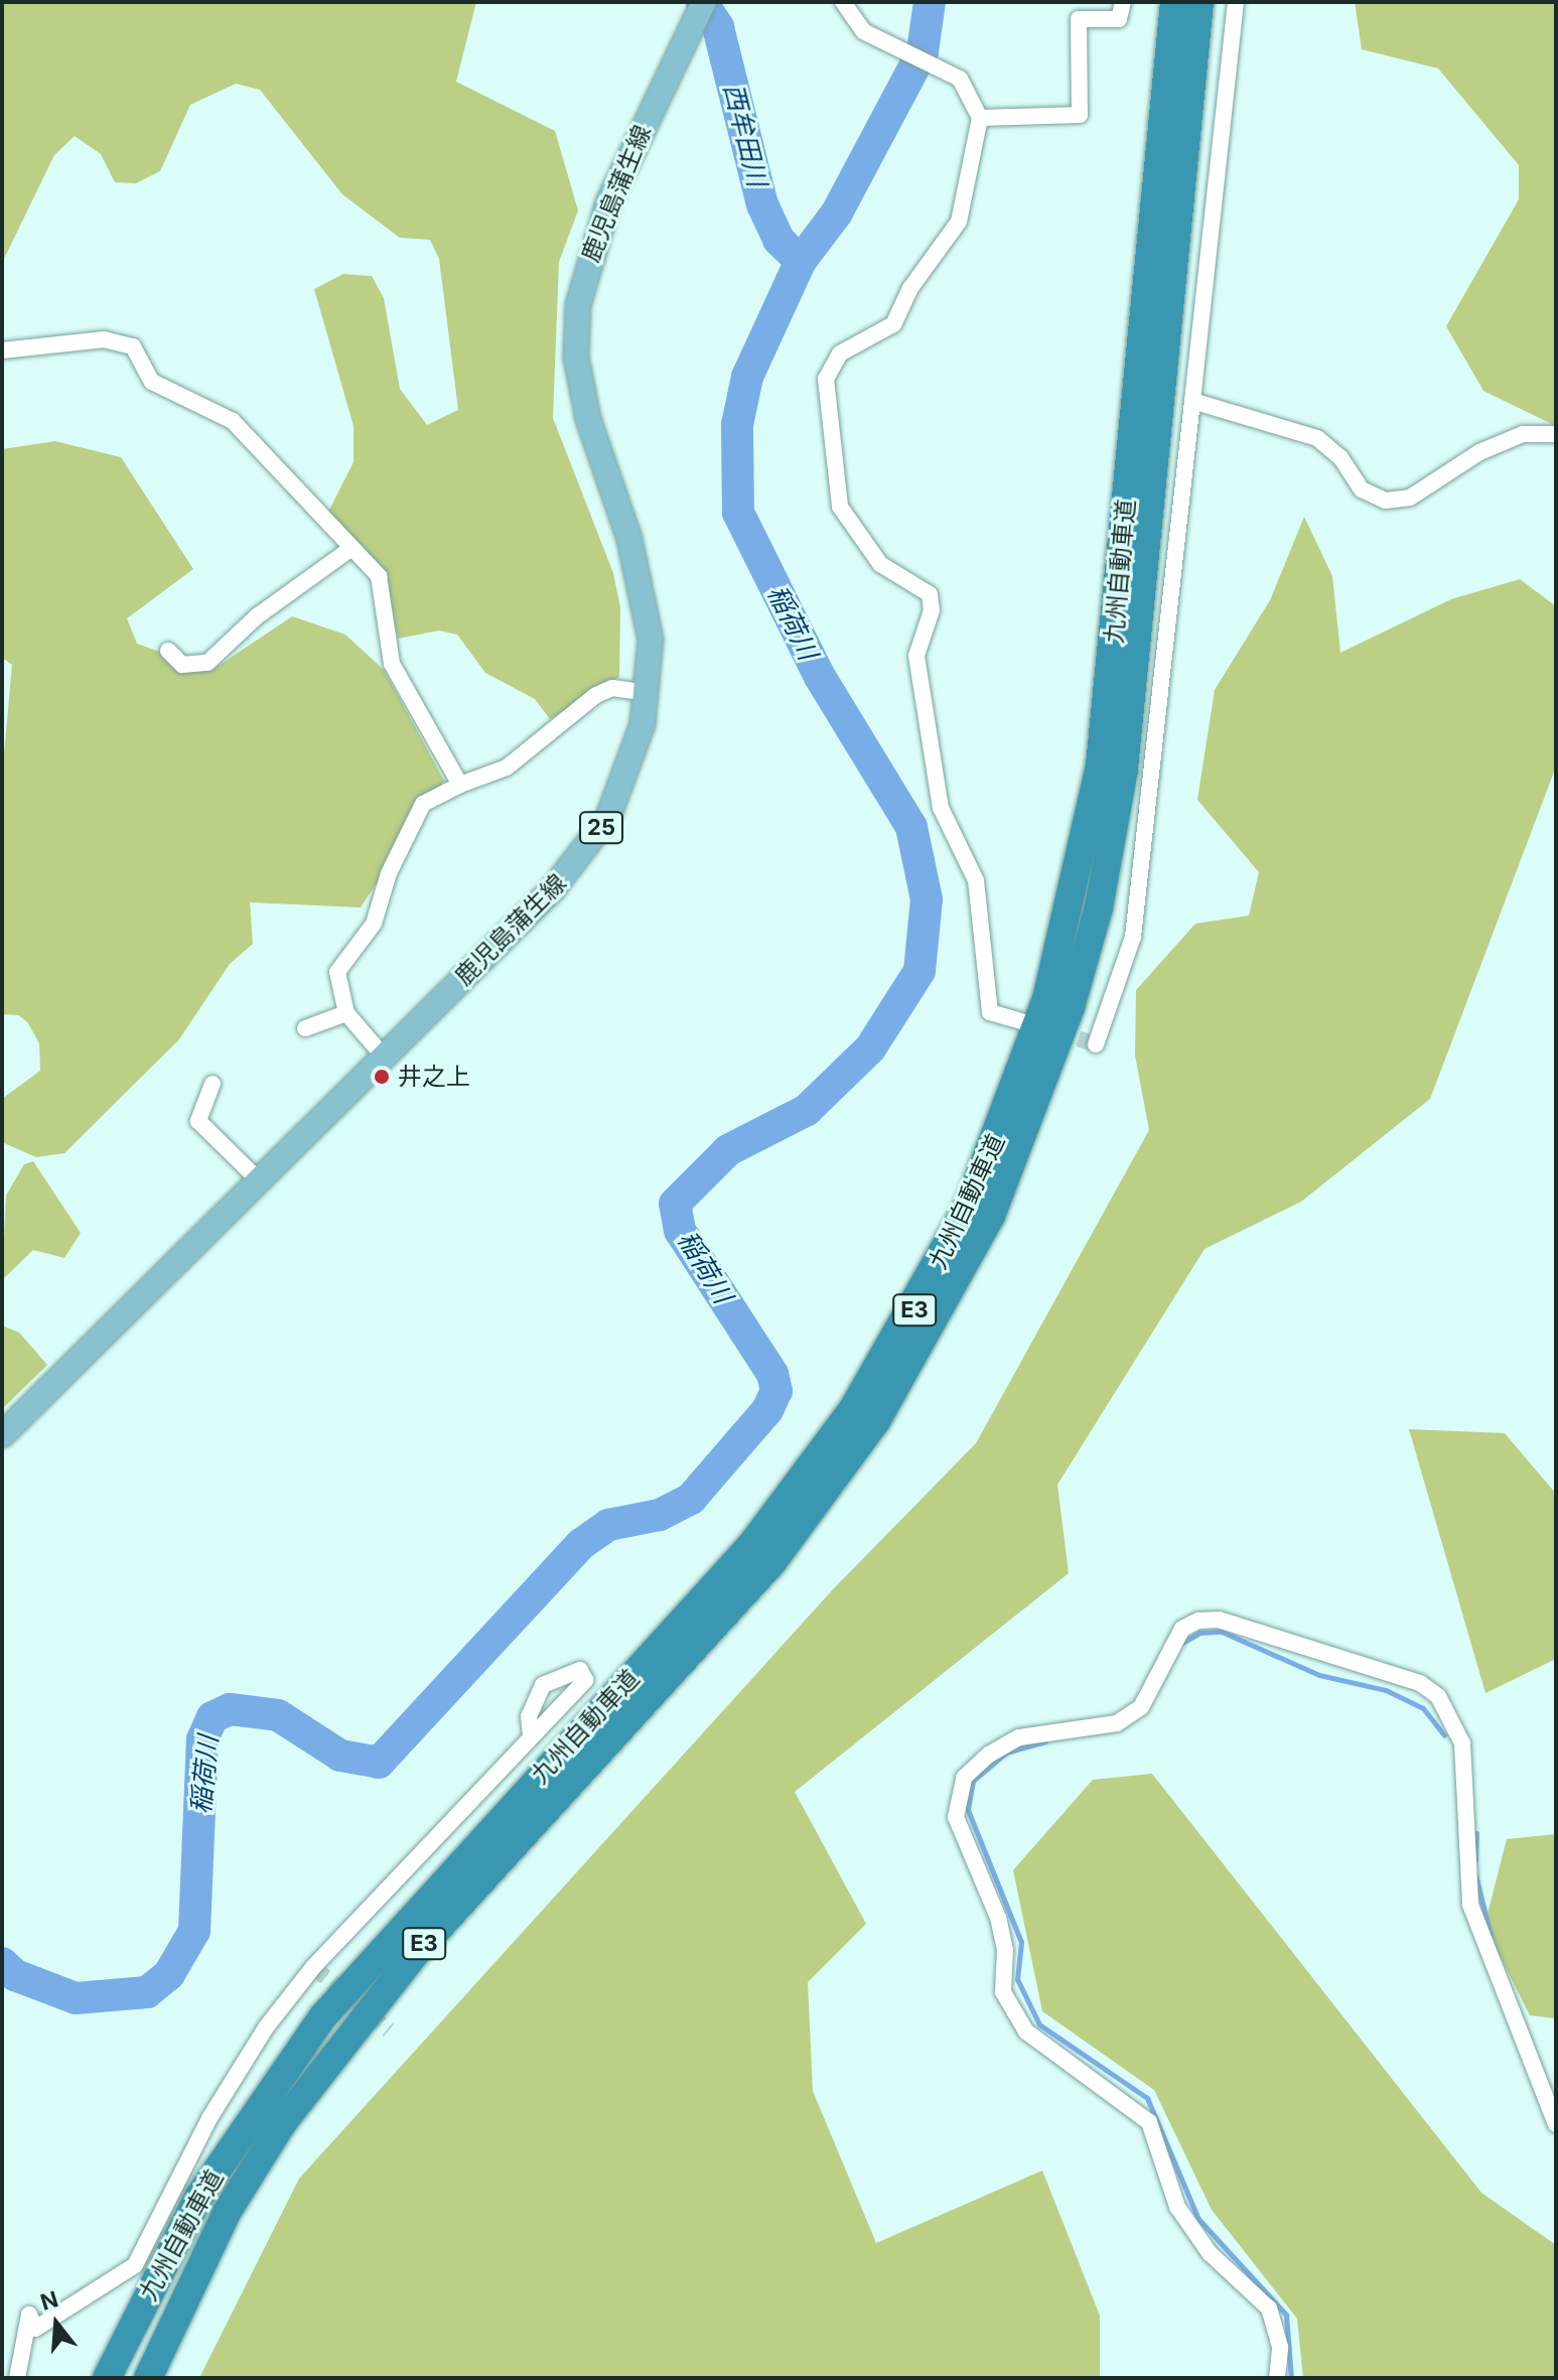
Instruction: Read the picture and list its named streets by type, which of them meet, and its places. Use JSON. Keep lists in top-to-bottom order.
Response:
{
  "streets": {
    "highway": ["九州自動車道", "E3"],
    "main road": ["鹿児島蒲生線", "25"]
  },
  "water": ["西牟田川", "稲荷川"],
  "places": ["井之上"],
  "north": "top"
}
